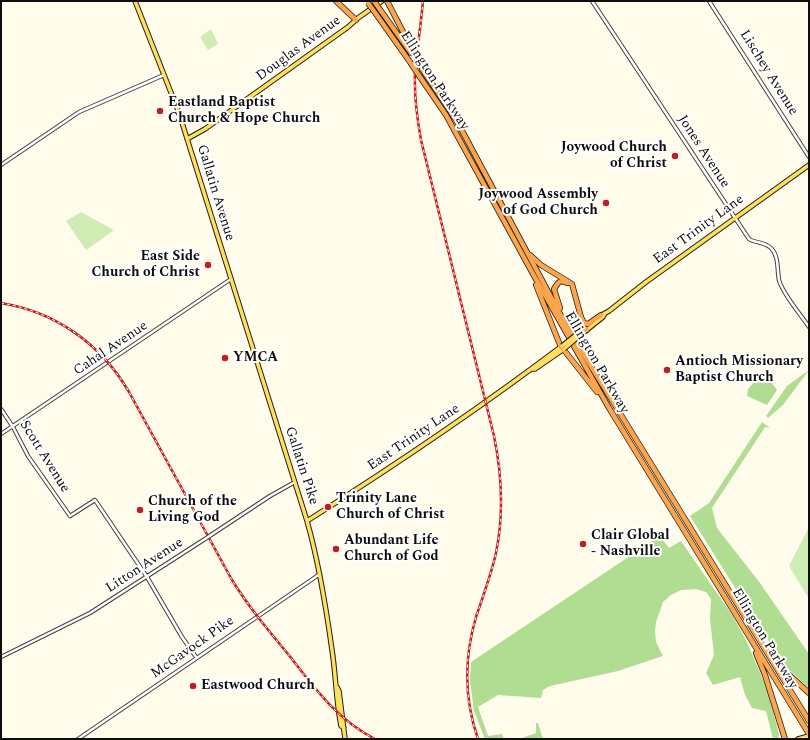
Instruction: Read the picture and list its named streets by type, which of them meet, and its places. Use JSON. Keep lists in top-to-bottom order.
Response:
{
  "streets": {
    "highway": ["Ellington Parkway"],
    "main road": [
      "Douglas Avenue",
      "Gallatin Avenue",
      "East Trinity Lane",
      "Gallatin Pike"
    ],
    "street": [
      "Lischey Avenue",
      "Jones Avenue",
      "Cahal Avenue",
      "Scott Avenue",
      "Litton Avenue",
      "McGavock Pike"
    ]
  },
  "crossings": [
    ["Douglas Avenue", "Gallatin Avenue"],
    ["Jones Avenue", "East Trinity Lane"],
    ["Gallatin Avenue", "Gallatin Pike"],
    ["East Trinity Lane", "Gallatin Pike"],
    ["Cahal Avenue", "Scott Avenue"],
    ["Cahal Avenue", "Gallatin Pike"],
    ["Scott Avenue", "Litton Avenue"],
    ["Gallatin Pike", "Litton Avenue"],
    ["Gallatin Pike", "McGavock Pike"]
  ],
  "places": [
    "Eastland Baptist Church & Hope Church",
    "Joywood Church of Christ",
    "Joywood Assembly of God Church",
    "East Side Church of Christ",
    "YMCA",
    "Antioch Missionary Baptist Church",
    "Trinity Lane Church of Christ",
    "Church of the Living God",
    "Clair Global - Nashville",
    "Abundant Life Church of God",
    "Eastwood Church"
  ]
}
